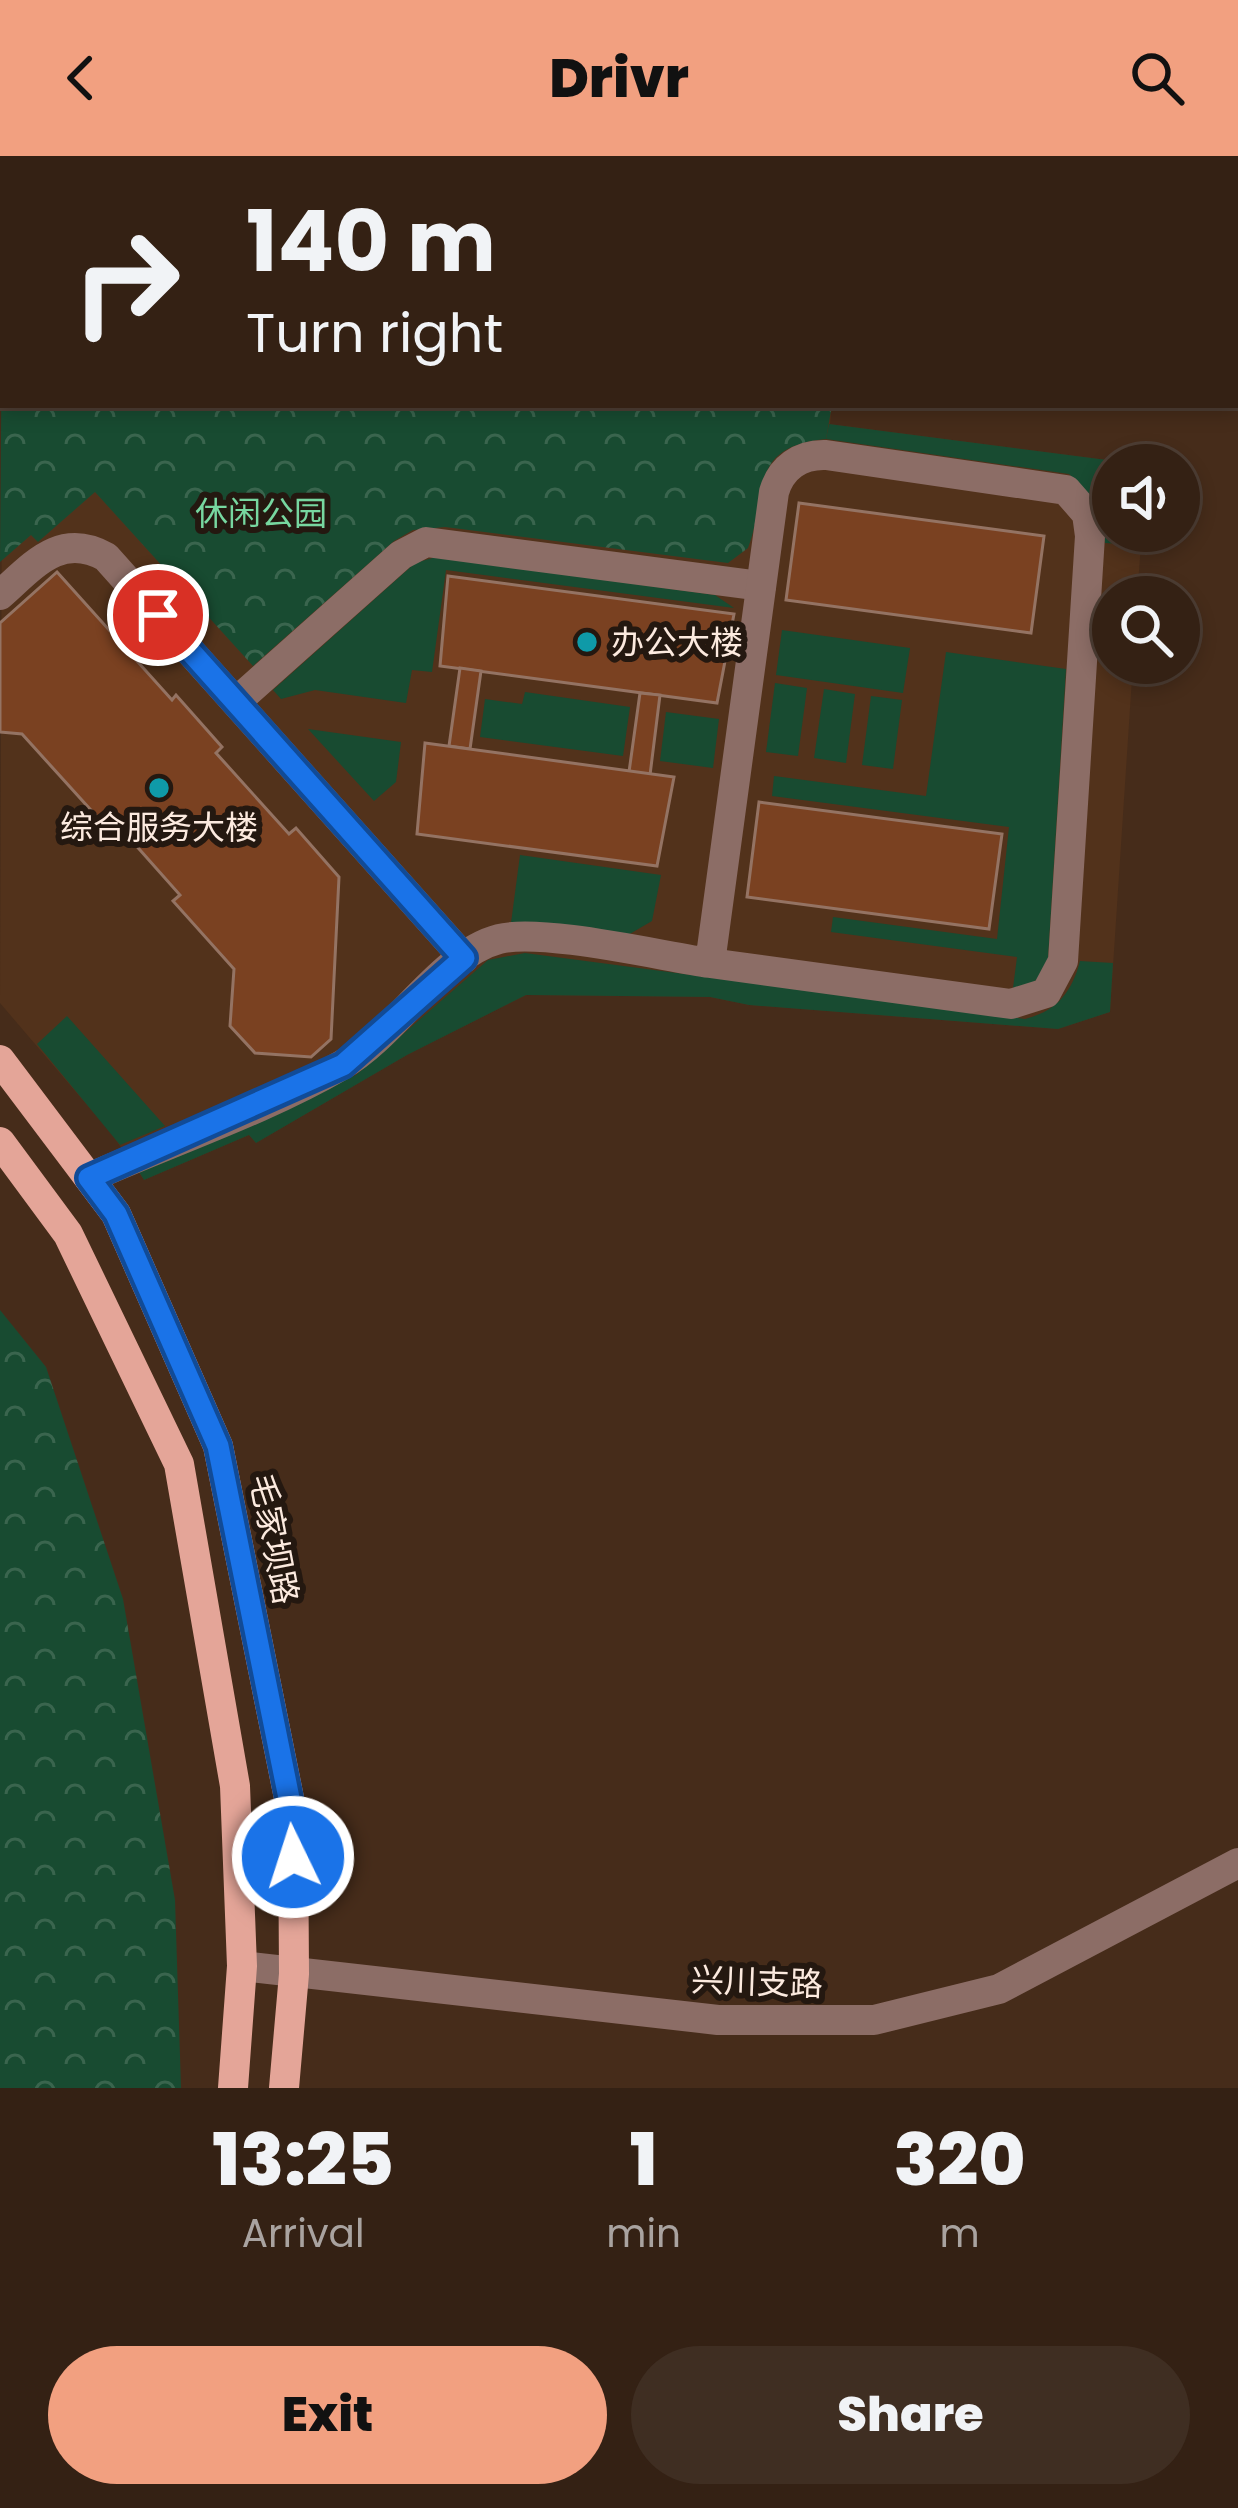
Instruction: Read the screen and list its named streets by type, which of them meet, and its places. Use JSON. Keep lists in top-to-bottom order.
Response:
{
  "streets": {
    "main road": ["毛家坝路"],
    "street": ["兴川支路"]
  },
  "crossings": [
    ["毛家坝路", "兴川支路"]
  ],
  "parks": ["休闲公园"],
  "places": ["办公大楼", "综合服务大楼"],
  "page": {
    "header": "Drivr",
    "turn": ["140 m", "Turn right"],
    "eta": [
      "13:25",
      "Arrival",
      "1",
      "min",
      "320",
      "m"
    ],
    "buttons": ["Exit", "Share"]
  }
}
